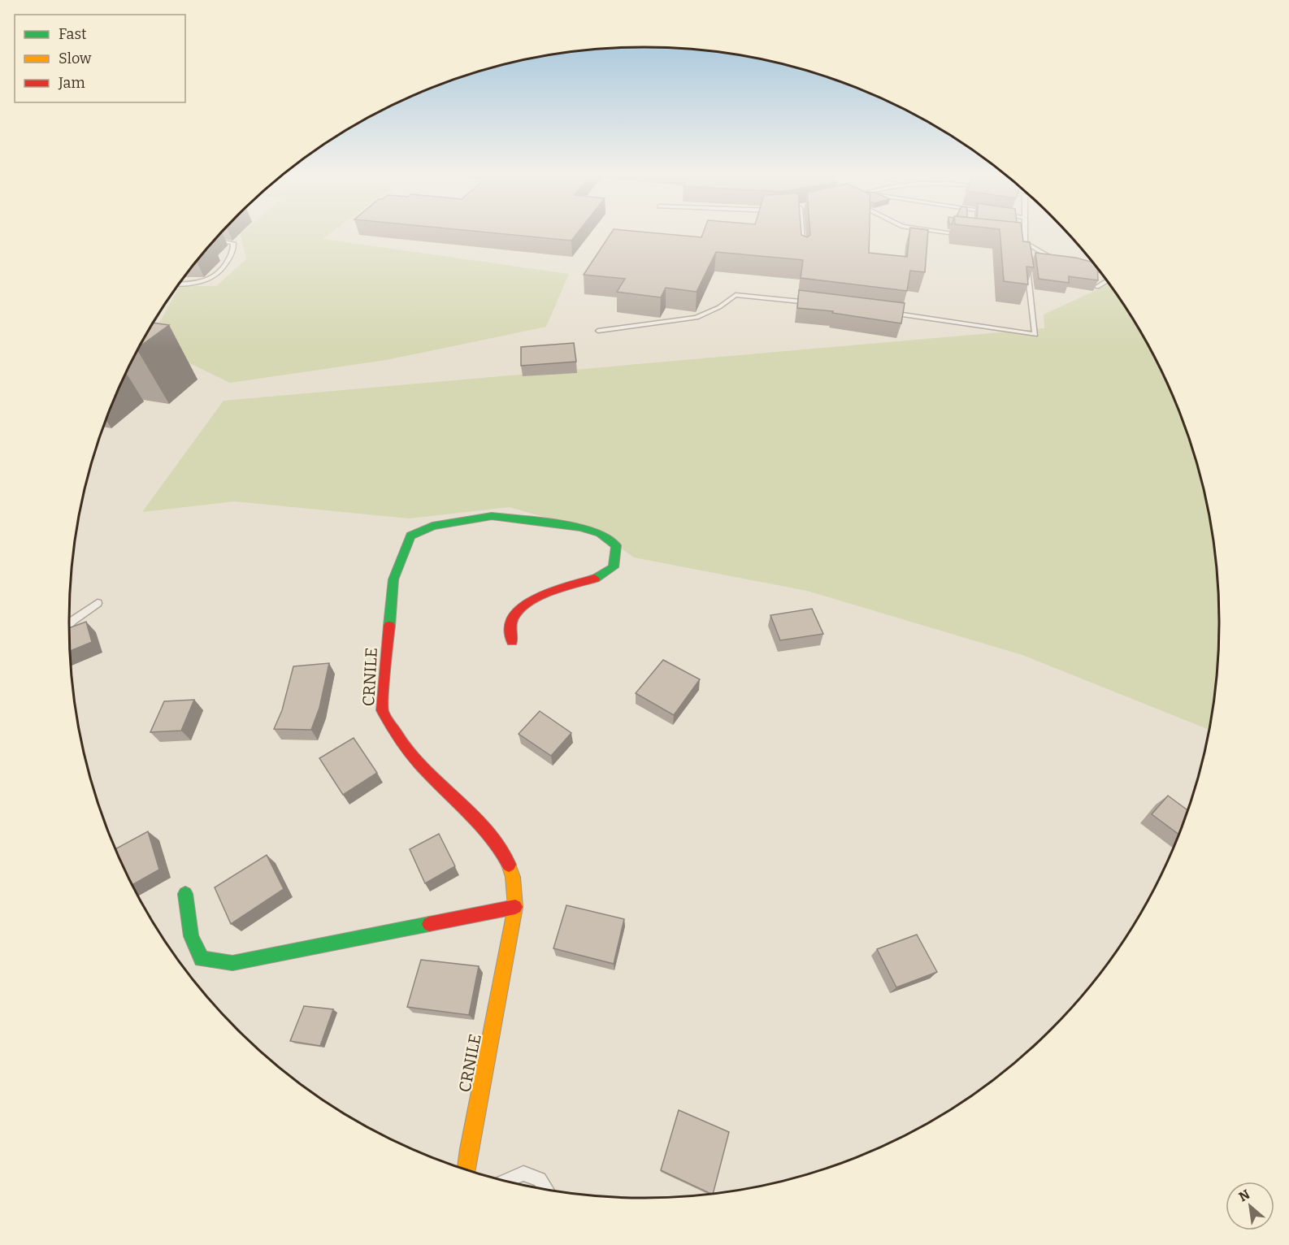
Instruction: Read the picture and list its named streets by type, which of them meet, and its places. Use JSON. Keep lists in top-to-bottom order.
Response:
{
  "streets": {
    "street": ["CRNILE"]
  },
  "legend": ["Fast", "Slow", "Jam"],
  "north": "top left"
}
